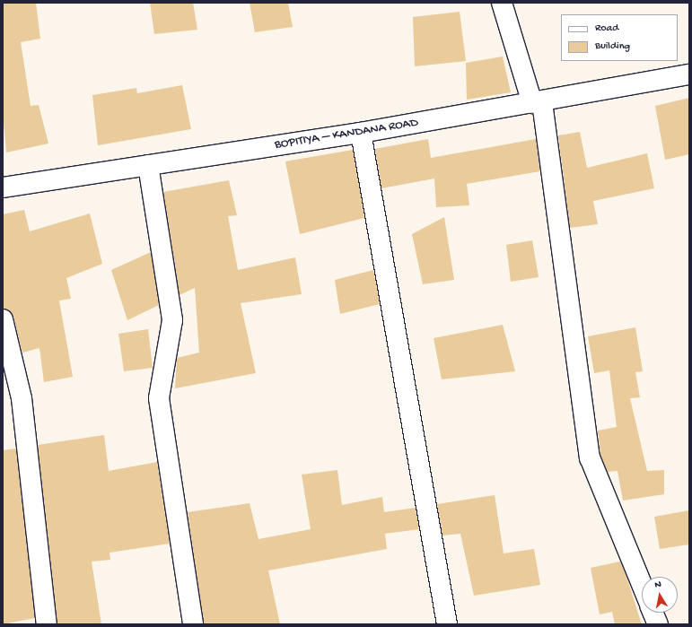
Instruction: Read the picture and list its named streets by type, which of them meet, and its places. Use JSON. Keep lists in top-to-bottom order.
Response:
{
  "streets": {
    "street": ["BOPITIYA – KANDANA ROAD"]
  },
  "legend": ["Road", "Building"],
  "north": "top"
}
